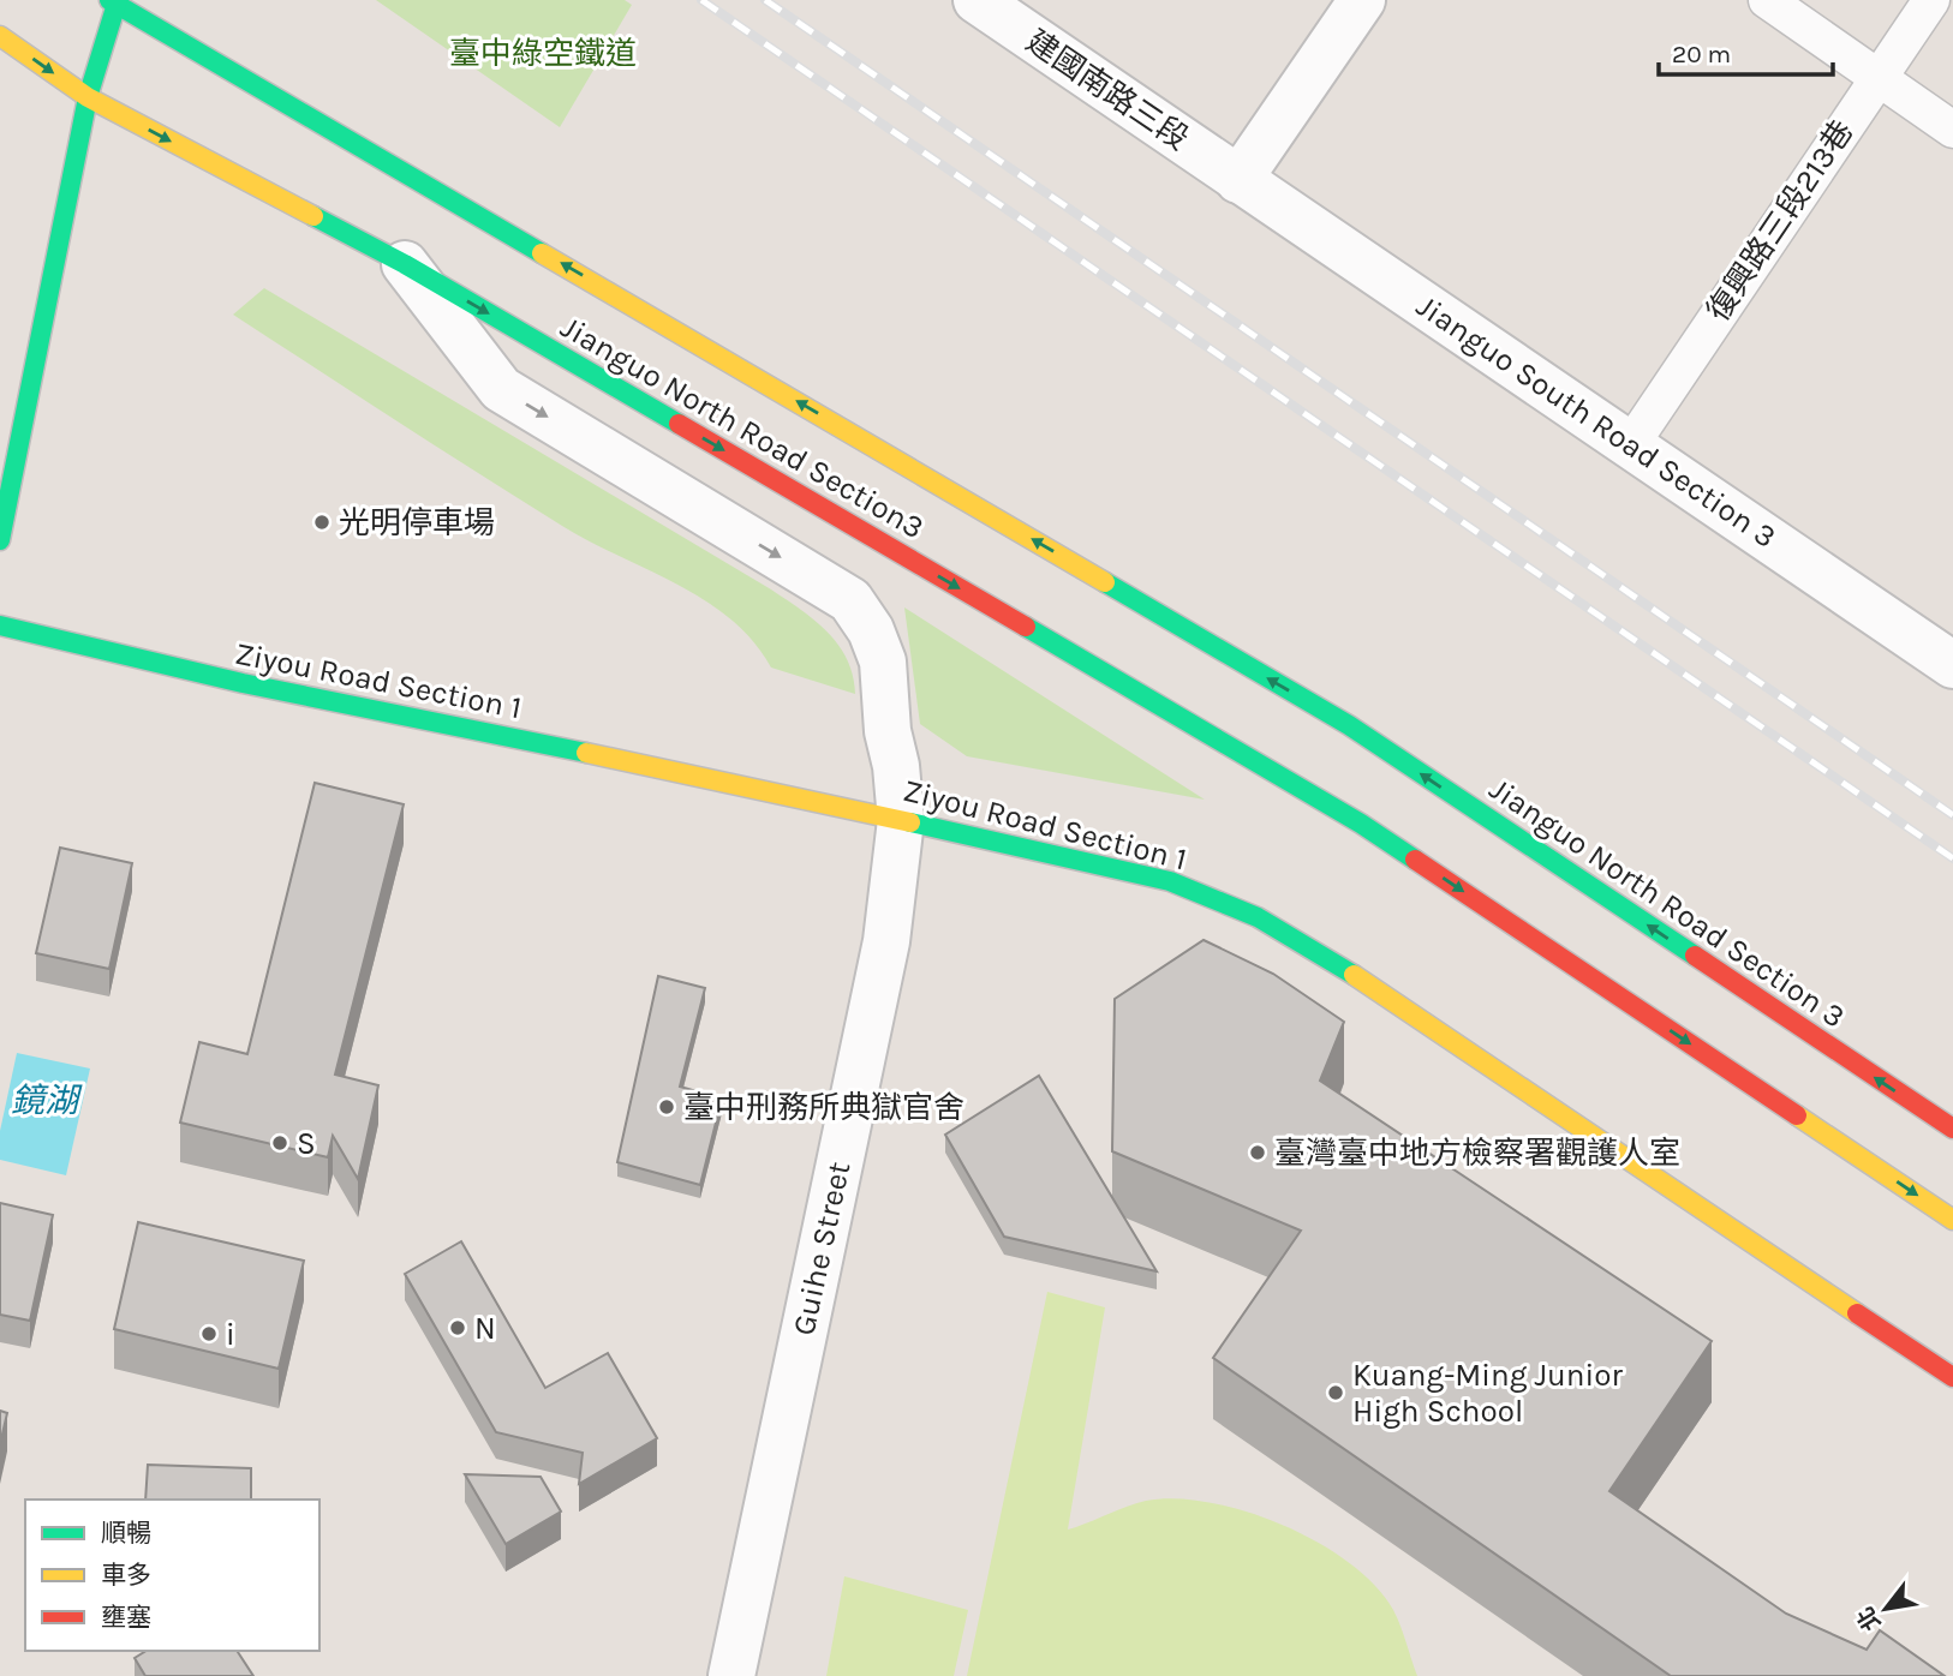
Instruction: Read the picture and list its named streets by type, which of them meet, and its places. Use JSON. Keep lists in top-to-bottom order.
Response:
{
  "streets": {
    "street": [
      "建國南路三段",
      "Jianguo South Road Section 3",
      "Jianguo North Road Section3",
      "Ziyou Road Section 1",
      "Guihe Street"
    ],
    "lane": ["復興路三段213巷"]
  },
  "crossings": [
    ["建國南路三段", "Jianguo South Road Section 3"],
    ["復興路三段213巷", "Jianguo South Road Section 3"],
    ["Jianguo North Road Section3", "Guihe Street"],
    ["Ziyou Road Section 1", "Guihe Street"]
  ],
  "one_way": ["Guihe Street"],
  "water": ["鏡湖"],
  "parks": ["臺中綠空鐵道"],
  "places": [
    "光明停車場",
    "臺中刑務所典獄官舍",
    "S",
    "臺灣臺中地方檢察署觀護人室",
    "N",
    "i",
    "Kuang-Ming Junior High School"
  ],
  "legend": ["順暢", "車多", "壅塞"],
  "scale_bar": "20 m",
  "north": "bottom left"
}
